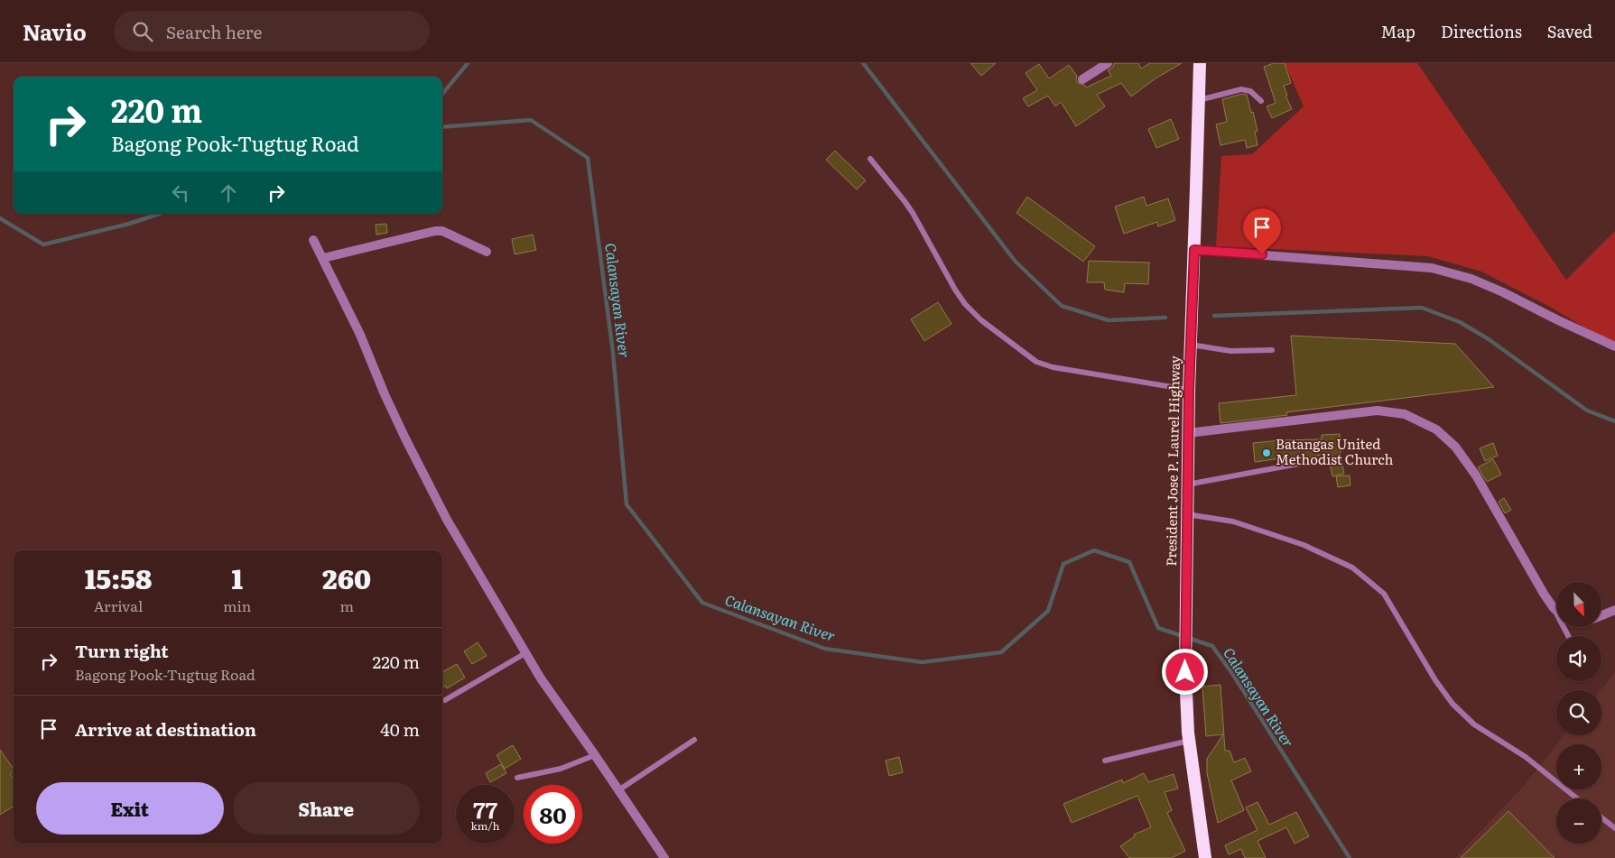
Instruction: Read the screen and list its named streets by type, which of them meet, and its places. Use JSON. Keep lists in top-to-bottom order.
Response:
{
  "streets": {
    "highway": ["President Jose P. Laurel Highway"]
  },
  "water": ["Calansayan River"],
  "places": ["Batangas United Methodist Church"],
  "north": "bottom right",
  "page": {
    "header": "Navio",
    "search": "Search here",
    "nav": ["Map", "Directions", "Saved"],
    "turn": ["220 m", "Bagong Pook-Tugtug Road"],
    "eta": [
      "15:58",
      "Arrival",
      "1",
      "min",
      "260",
      "m"
    ],
    "map_buttons": ["+", "−"],
    "list": [
      {
        "name": "Turn right",
        "note": "Bagong Pook-Tugtug Road",
        "value": "220 m"
      },
      {
        "name": "Arrive at destination",
        "value": "40 m"
      }
    ],
    "buttons": ["Exit", "Share"],
    "speed": "77 km/h",
    "limit": "80"
  }
}
